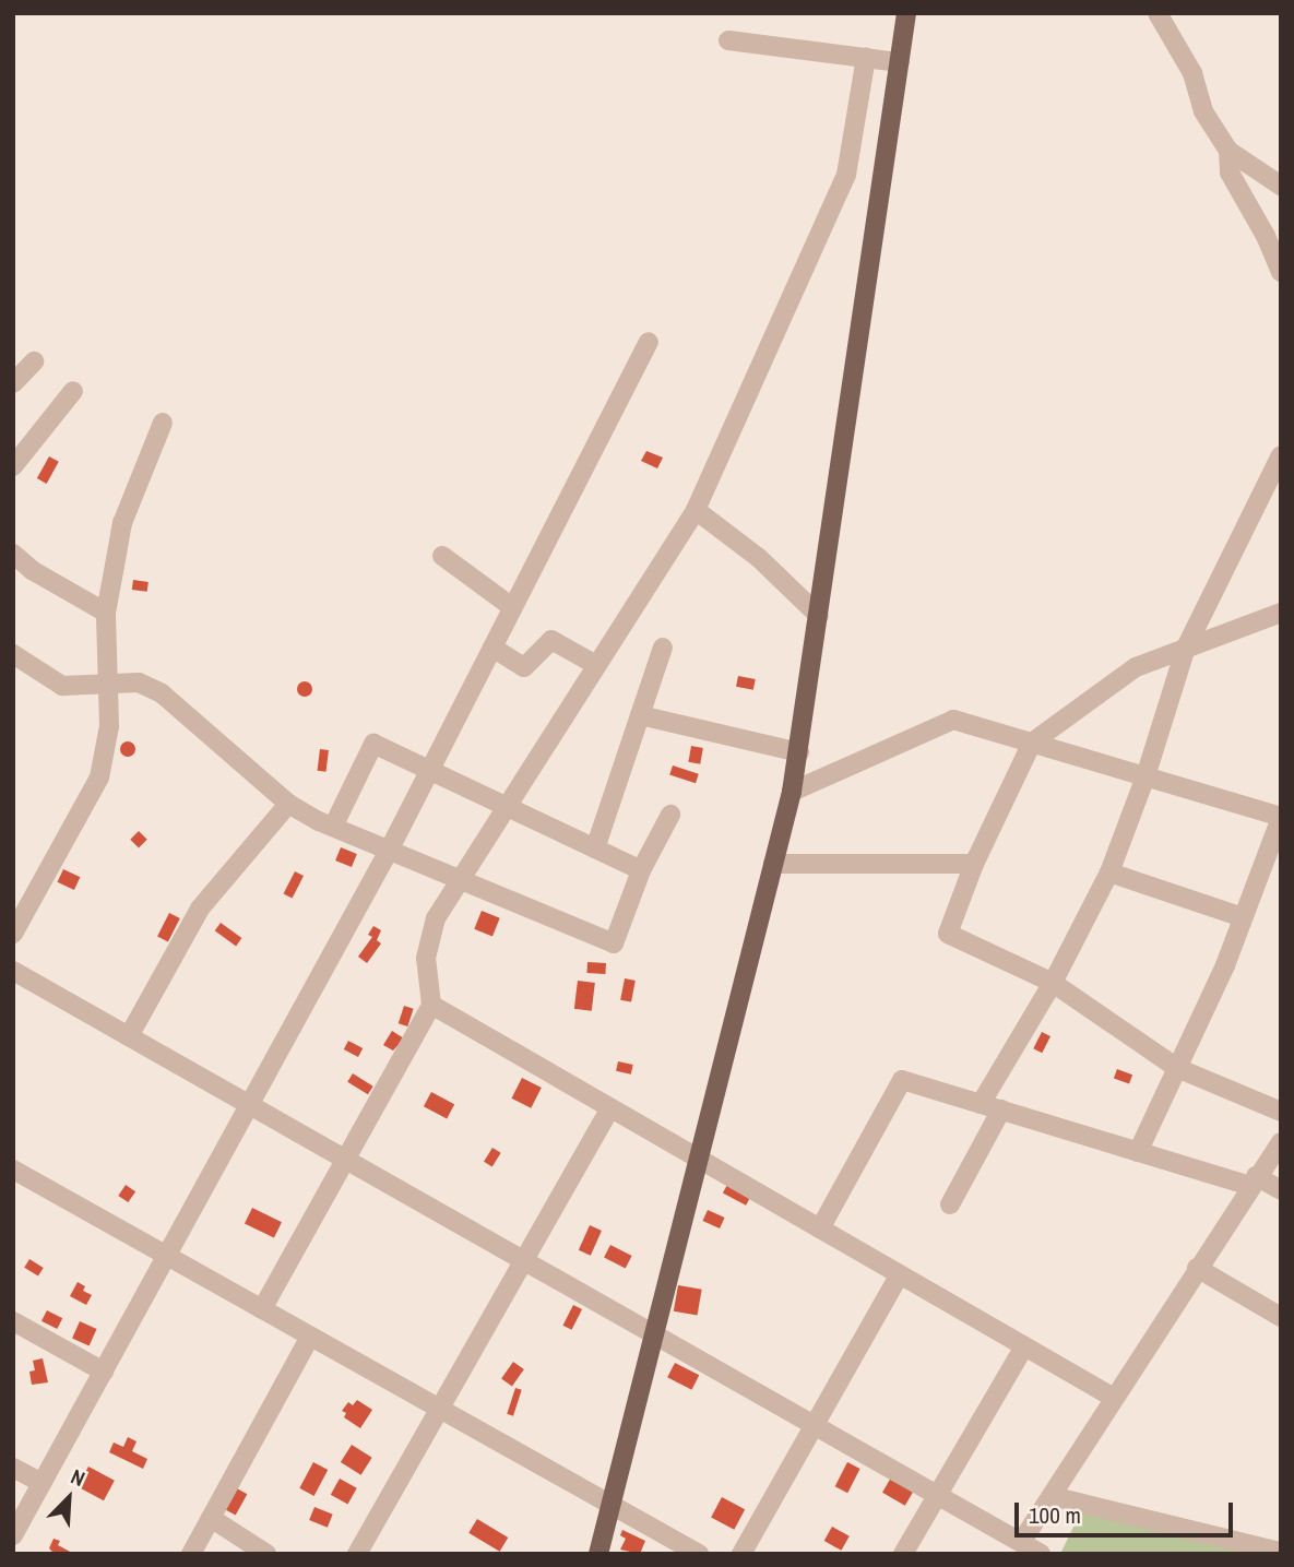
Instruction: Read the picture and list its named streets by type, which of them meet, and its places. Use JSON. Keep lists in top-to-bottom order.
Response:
{
  "scale_bar": "100 m",
  "north": "top right"
}
